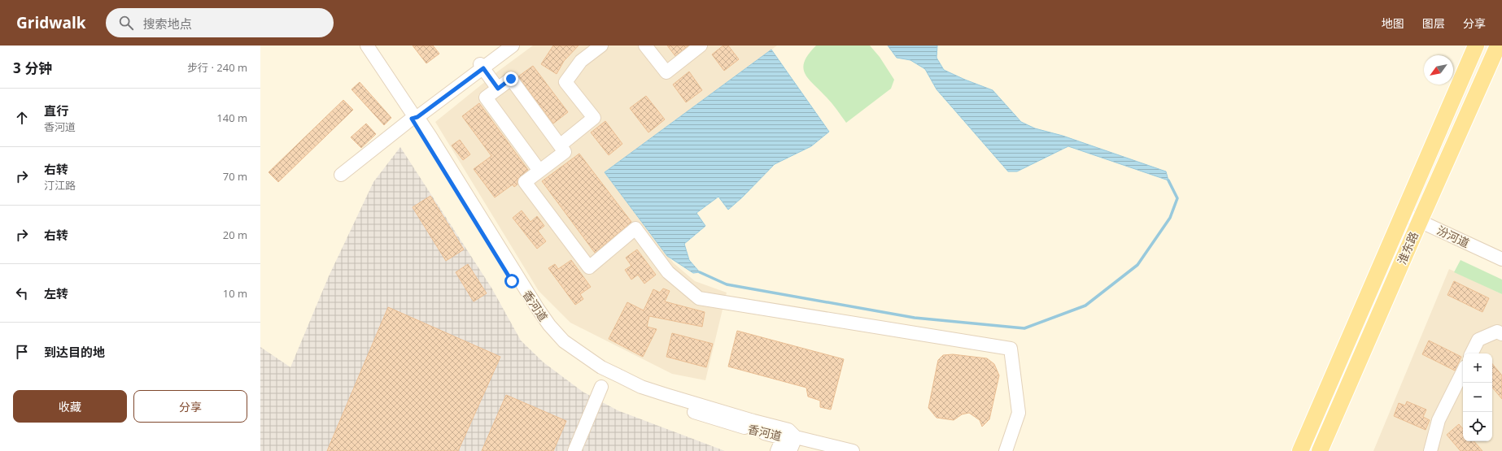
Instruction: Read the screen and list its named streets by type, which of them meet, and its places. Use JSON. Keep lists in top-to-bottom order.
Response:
{
  "streets": {
    "main road": ["淮东路"],
    "street": ["汾河道", "香河道"]
  },
  "crossings": [
    ["汾河道", "淮东路"]
  ],
  "north": "bottom left",
  "page": {
    "header": "Gridwalk",
    "search": "搜索地点",
    "nav": ["地图", "图层", "分享"],
    "heading": ["3 分钟", "步行 · 240 m"],
    "list": [
      ["直行", "香河道", "140 m"],
      ["右转", "汀江路", "70 m"],
      ["右转", "20 m"],
      ["左转", "10 m"],
      "到达目的地"
    ],
    "map_buttons": ["+", "−"],
    "buttons": ["收藏", "分享"]
  }
}
